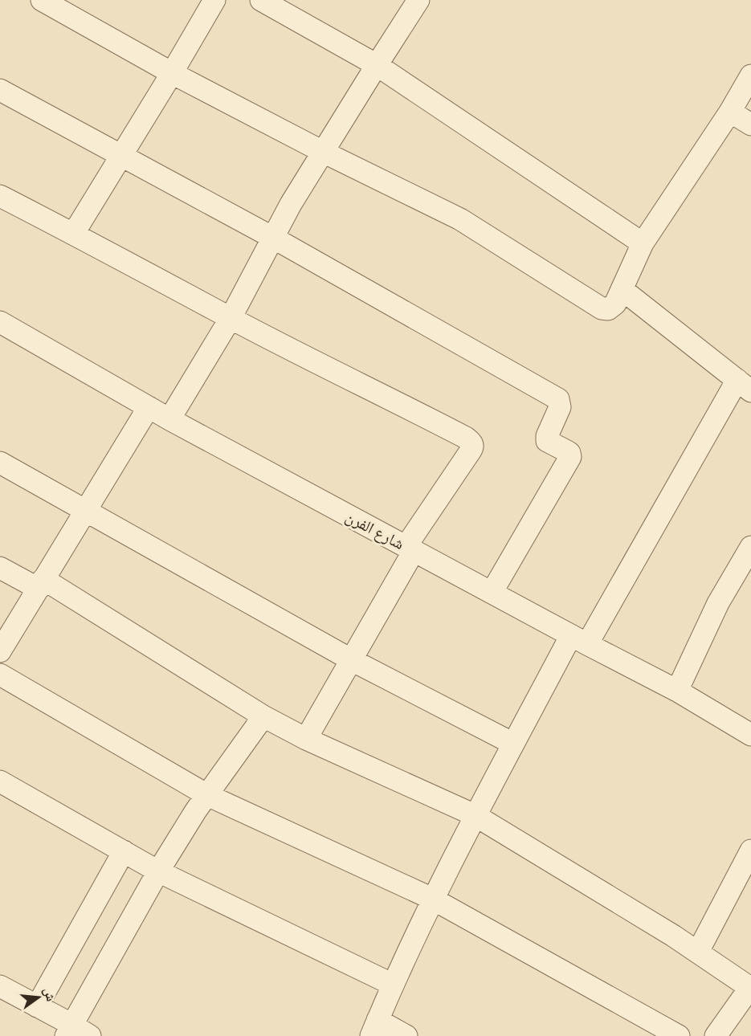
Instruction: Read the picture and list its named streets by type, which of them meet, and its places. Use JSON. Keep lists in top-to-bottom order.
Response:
{
  "streets": {
    "street": ["شارع الفرن"]
  },
  "north": "right"
}
